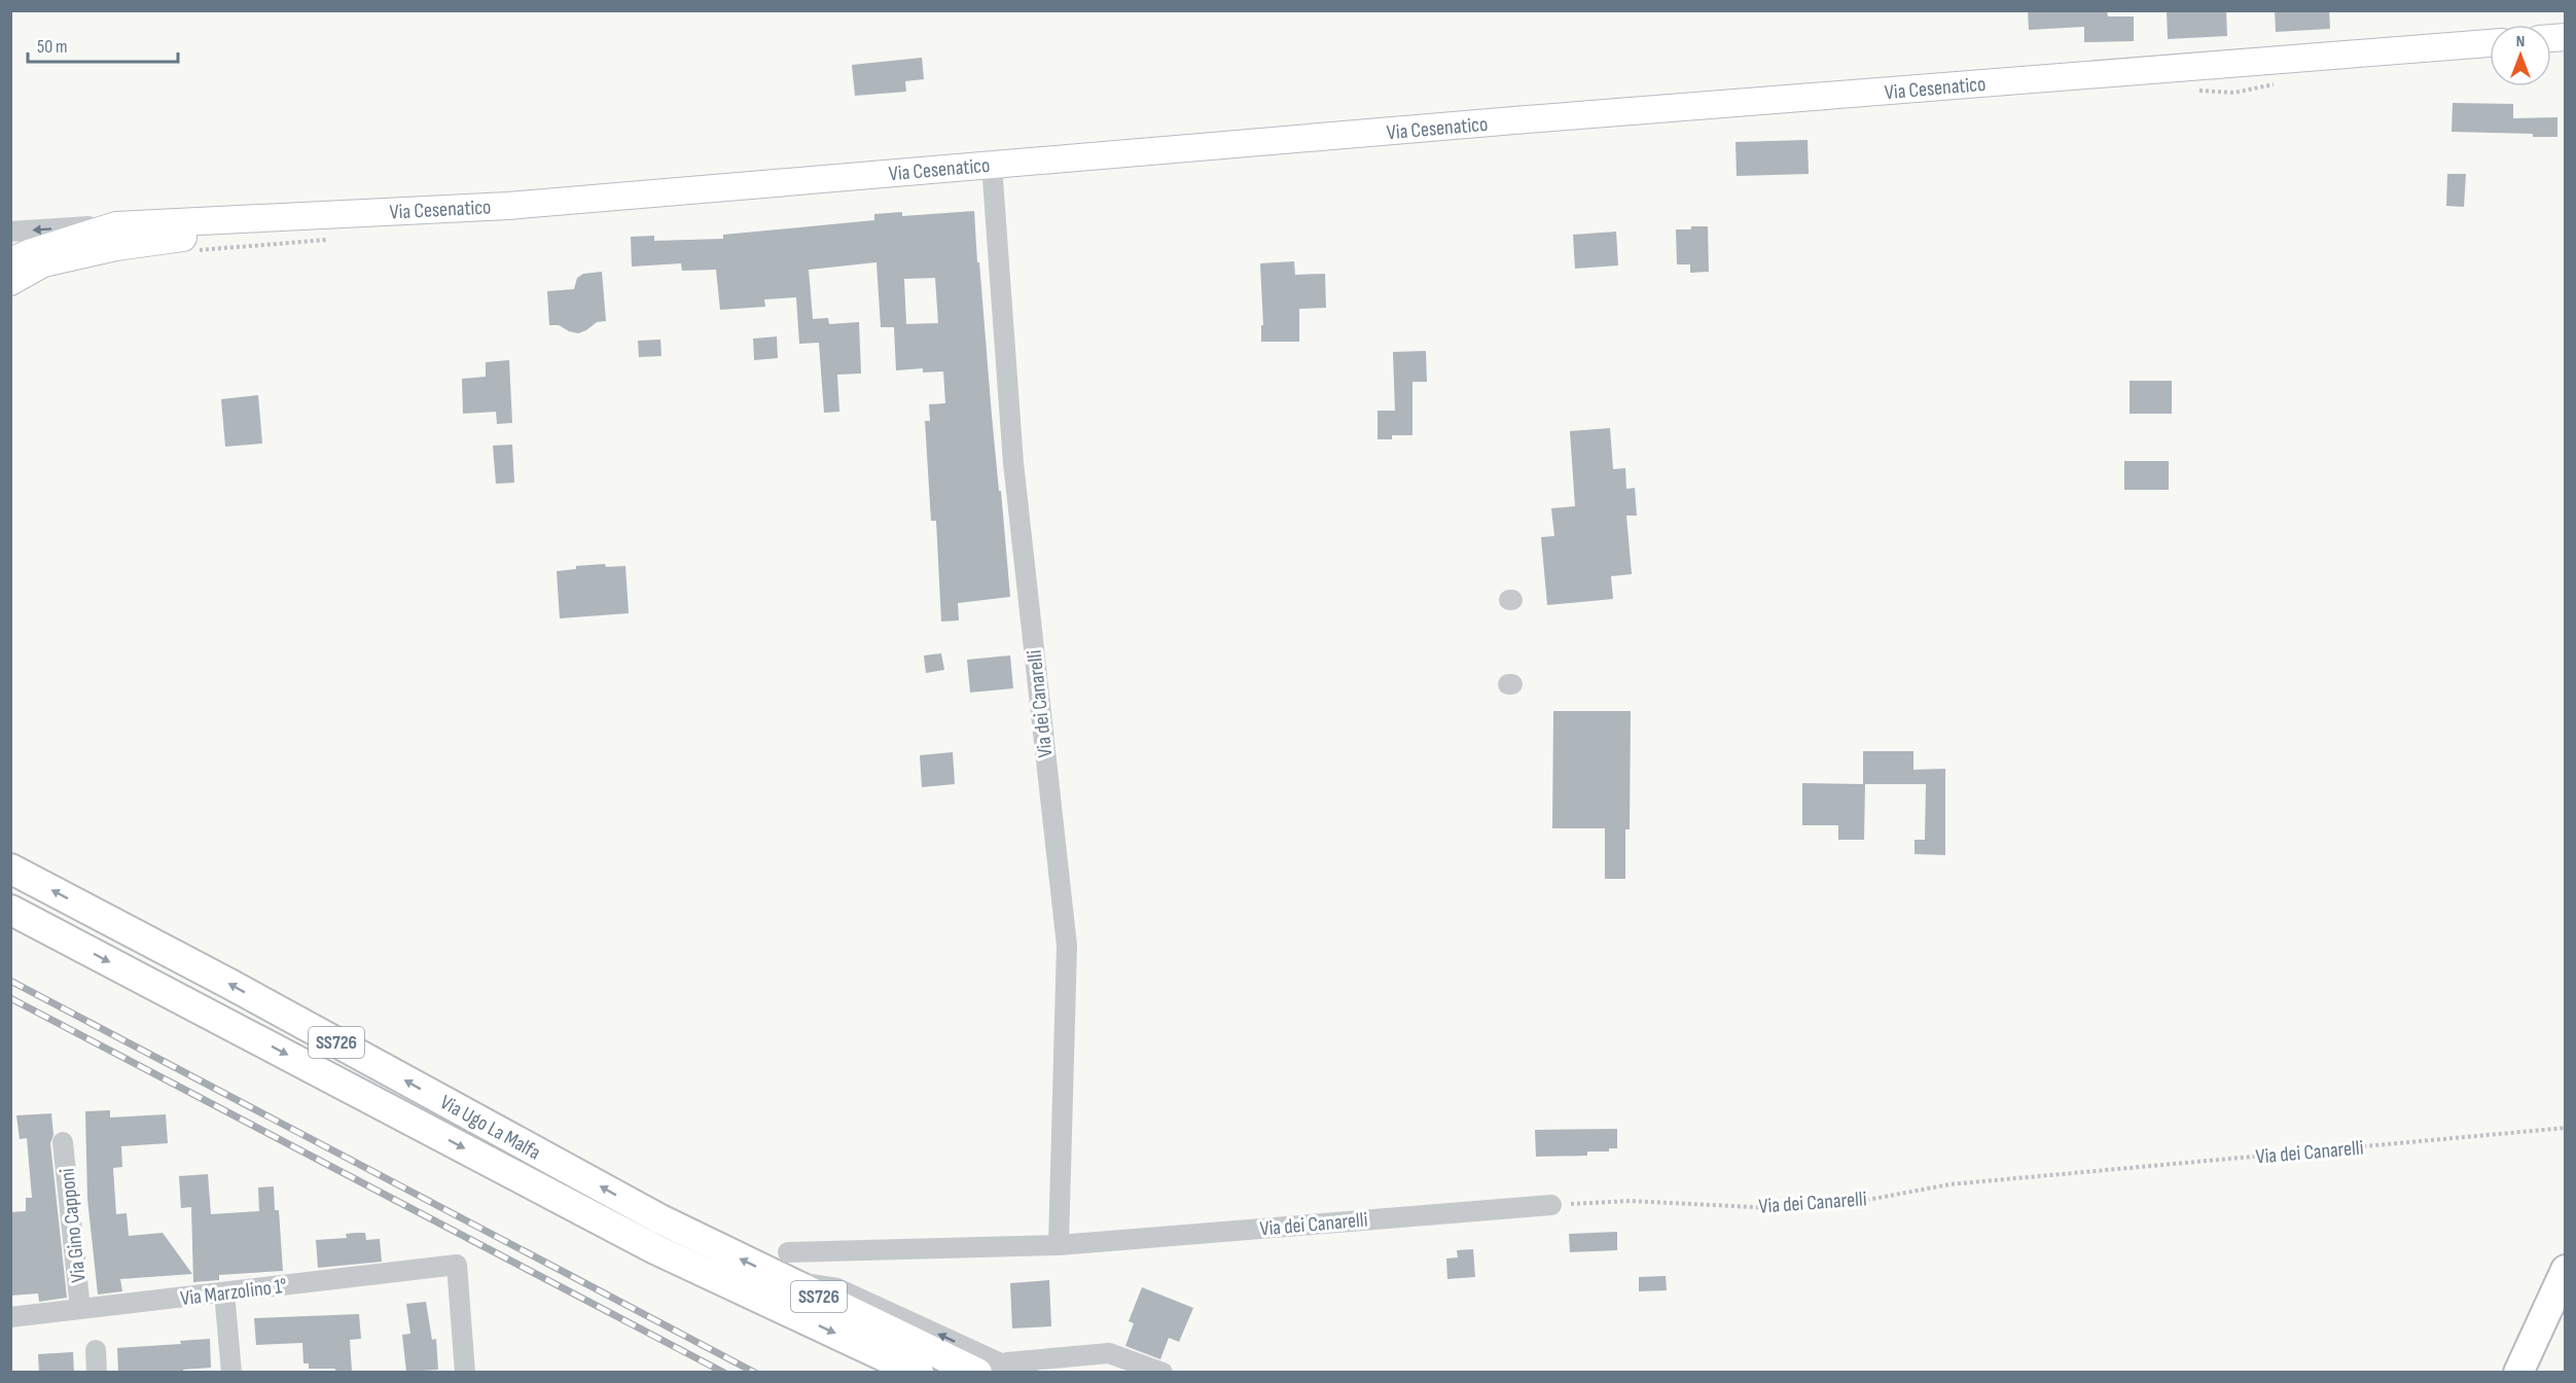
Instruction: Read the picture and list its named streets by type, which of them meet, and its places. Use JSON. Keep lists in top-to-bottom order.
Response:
{
  "streets": {
    "highway": ["SS726", "Via Ugo La Malfa"],
    "main road": ["Via Cesenatico"],
    "street": ["Via dei Canarelli", "Via Gino Capponi", "Via Marzolino 1°"]
  },
  "crossings": [
    ["Via Cesenatico", "Via dei Canarelli"],
    ["Via Gino Capponi", "Via Marzolino 1°"]
  ],
  "scale_bar": "50 m",
  "north": "top"
}
